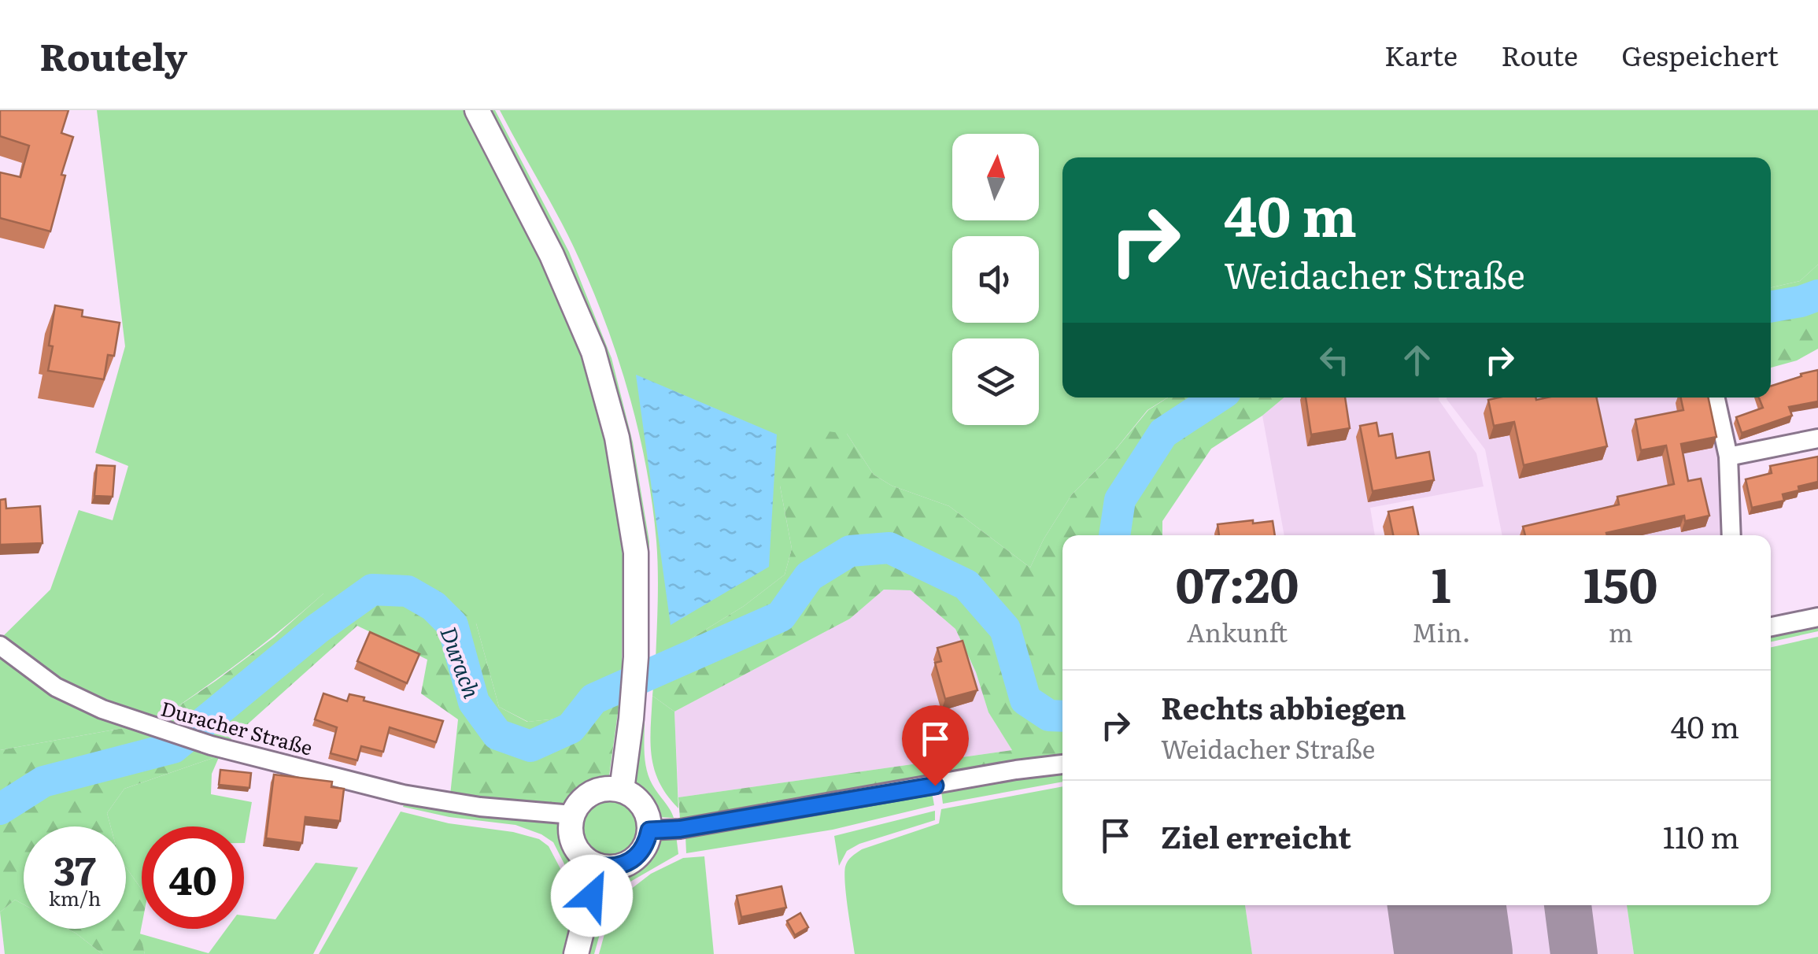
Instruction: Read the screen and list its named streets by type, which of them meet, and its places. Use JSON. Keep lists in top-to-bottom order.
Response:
{
  "streets": {
    "street": ["Duracher Straße"]
  },
  "water": ["Durach"],
  "north": "top",
  "page": {
    "header": "Routely",
    "nav": ["Karte", "Route", "Gespeichert"],
    "turn": ["40 m", "Weidacher Straße"],
    "eta": [
      "07:20",
      "Ankunft",
      "1",
      "Min.",
      "150",
      "m"
    ],
    "list": [
      {
        "name": "Rechts abbiegen",
        "note": "Weidacher Straße",
        "value": "40 m"
      },
      {
        "name": "Ziel erreicht",
        "value": "110 m"
      }
    ],
    "speed": "37 km/h",
    "limit": "40"
  }
}
